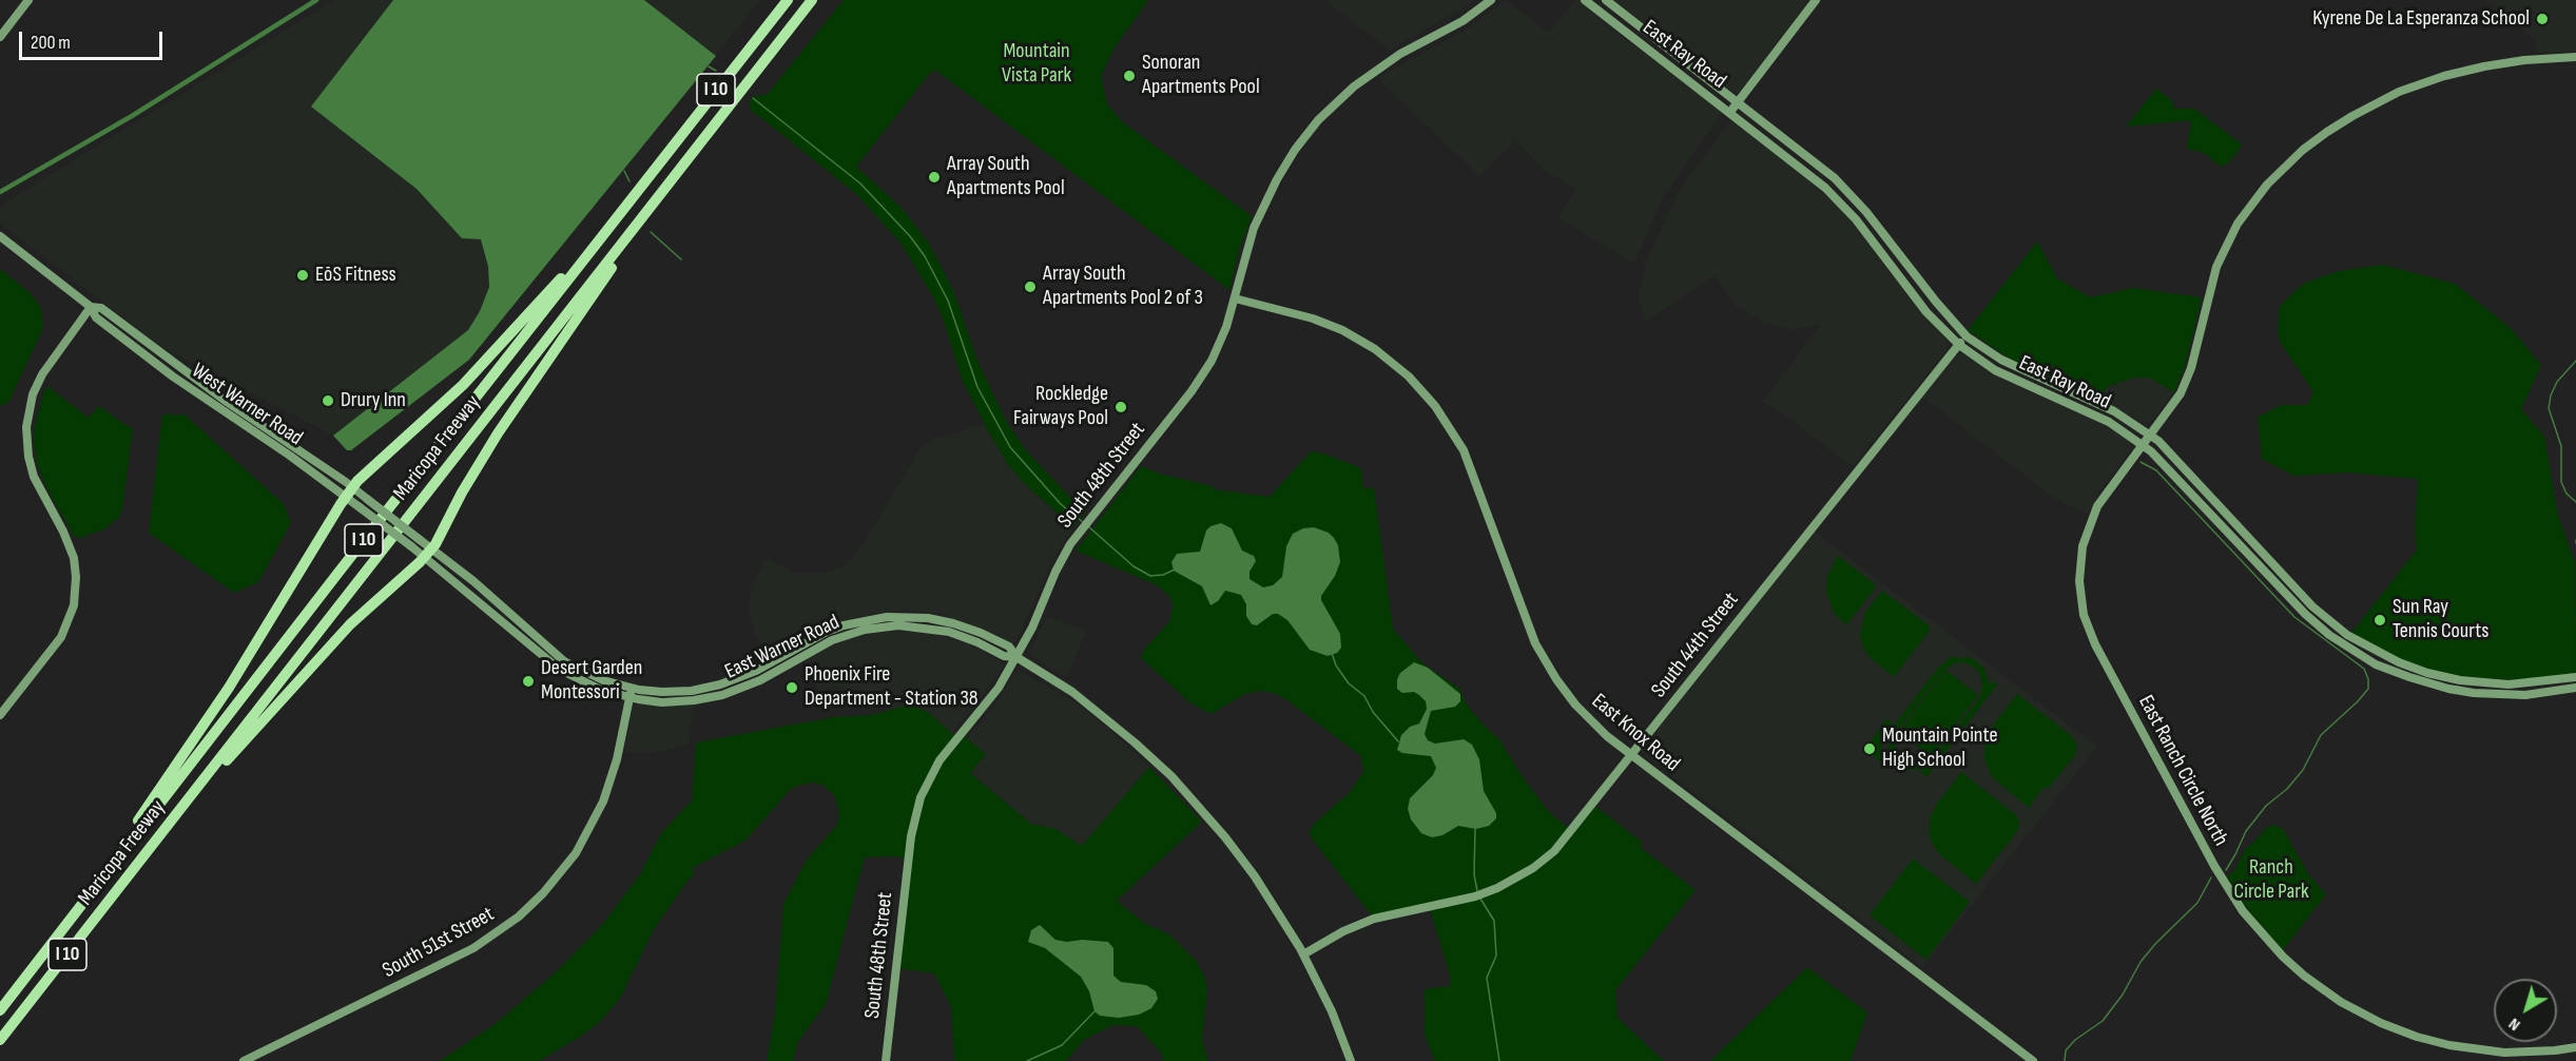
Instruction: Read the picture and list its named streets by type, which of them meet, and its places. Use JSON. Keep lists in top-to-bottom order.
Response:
{
  "streets": {
    "highway": ["I 10", "Maricopa Freeway"],
    "main road": [
      "East Ray Road",
      "West Warner Road",
      "South 48th Street",
      "South 44th Street",
      "East Warner Road",
      "East Knox Road",
      "East Ranch Circle North",
      "South 51st Street"
    ]
  },
  "crossings": [
    ["East Ray Road", "South 44th Street"],
    ["East Ray Road", "East Ranch Circle North"],
    ["West Warner Road", "East Warner Road"],
    ["South 48th Street", "East Warner Road"],
    ["South 48th Street", "East Knox Road"],
    ["South 44th Street", "East Warner Road"],
    ["South 44th Street", "East Knox Road"],
    ["East Warner Road", "South 51st Street"]
  ],
  "parks": ["Mountain Vista Park", "Ranch Circle Park"],
  "places": [
    "Kyrene De La Esperanza School",
    "Sonoran Apartments Pool",
    "Array South Apartments Pool",
    "EōS Fitness",
    "Array South Apartments Pool 2 of 3",
    "Drury Inn",
    "Rockledge Fairways Pool",
    "Sun Ray Tennis Courts",
    "Desert Garden Montessori",
    "Phoenix Fire Department - Station 38",
    "Mountain Pointe High School"
  ],
  "scale_bar": "200 m",
  "north": "bottom left"
}
